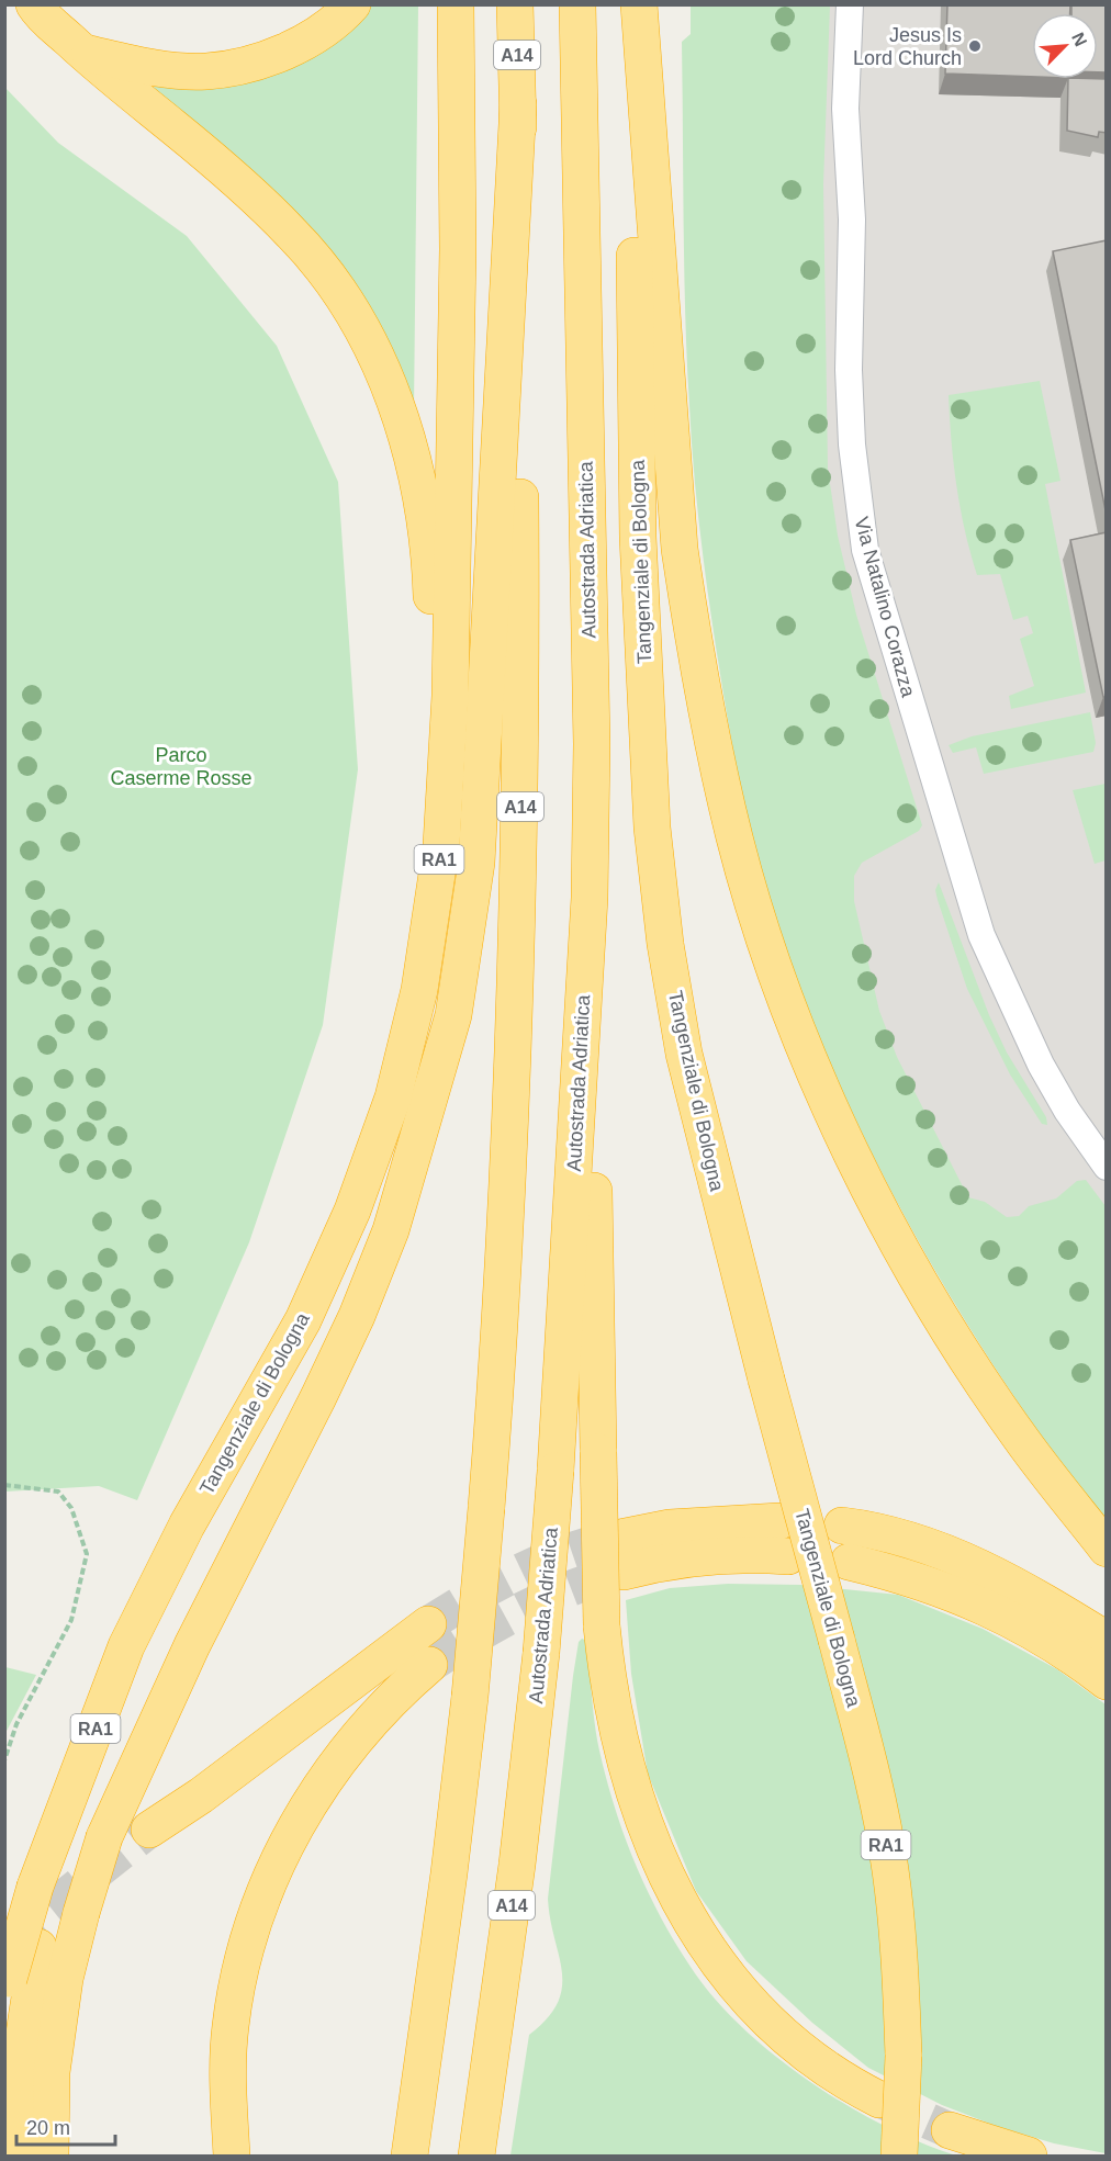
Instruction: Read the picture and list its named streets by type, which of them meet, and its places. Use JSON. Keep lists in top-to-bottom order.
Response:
{
  "streets": {
    "highway": [
      "A14",
      "Autostrada Adriatica",
      "Tangenziale di Bologna",
      "RA1"
    ],
    "street": ["Via Natalino Corazza"]
  },
  "parks": ["Parco Caserme Rosse"],
  "places": ["Jesus Is Lord Church"],
  "scale_bar": "20 m",
  "north": "top right"
}
